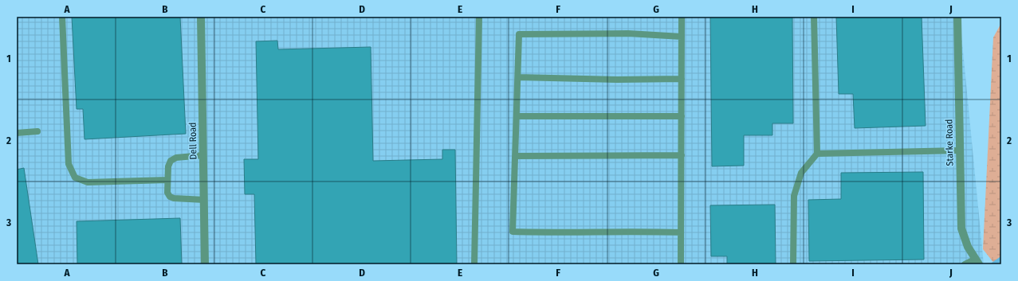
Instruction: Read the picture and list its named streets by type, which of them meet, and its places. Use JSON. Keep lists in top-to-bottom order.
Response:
{
  "streets": {
    "street": ["Dell Road", "Starke Road"]
  },
  "grid": {
    "columns": [
      "A",
      "B",
      "C",
      "D",
      "E",
      "F",
      "G",
      "H",
      "I",
      "J"
    ],
    "rows": ["1", "2", "3"]
  }
}
